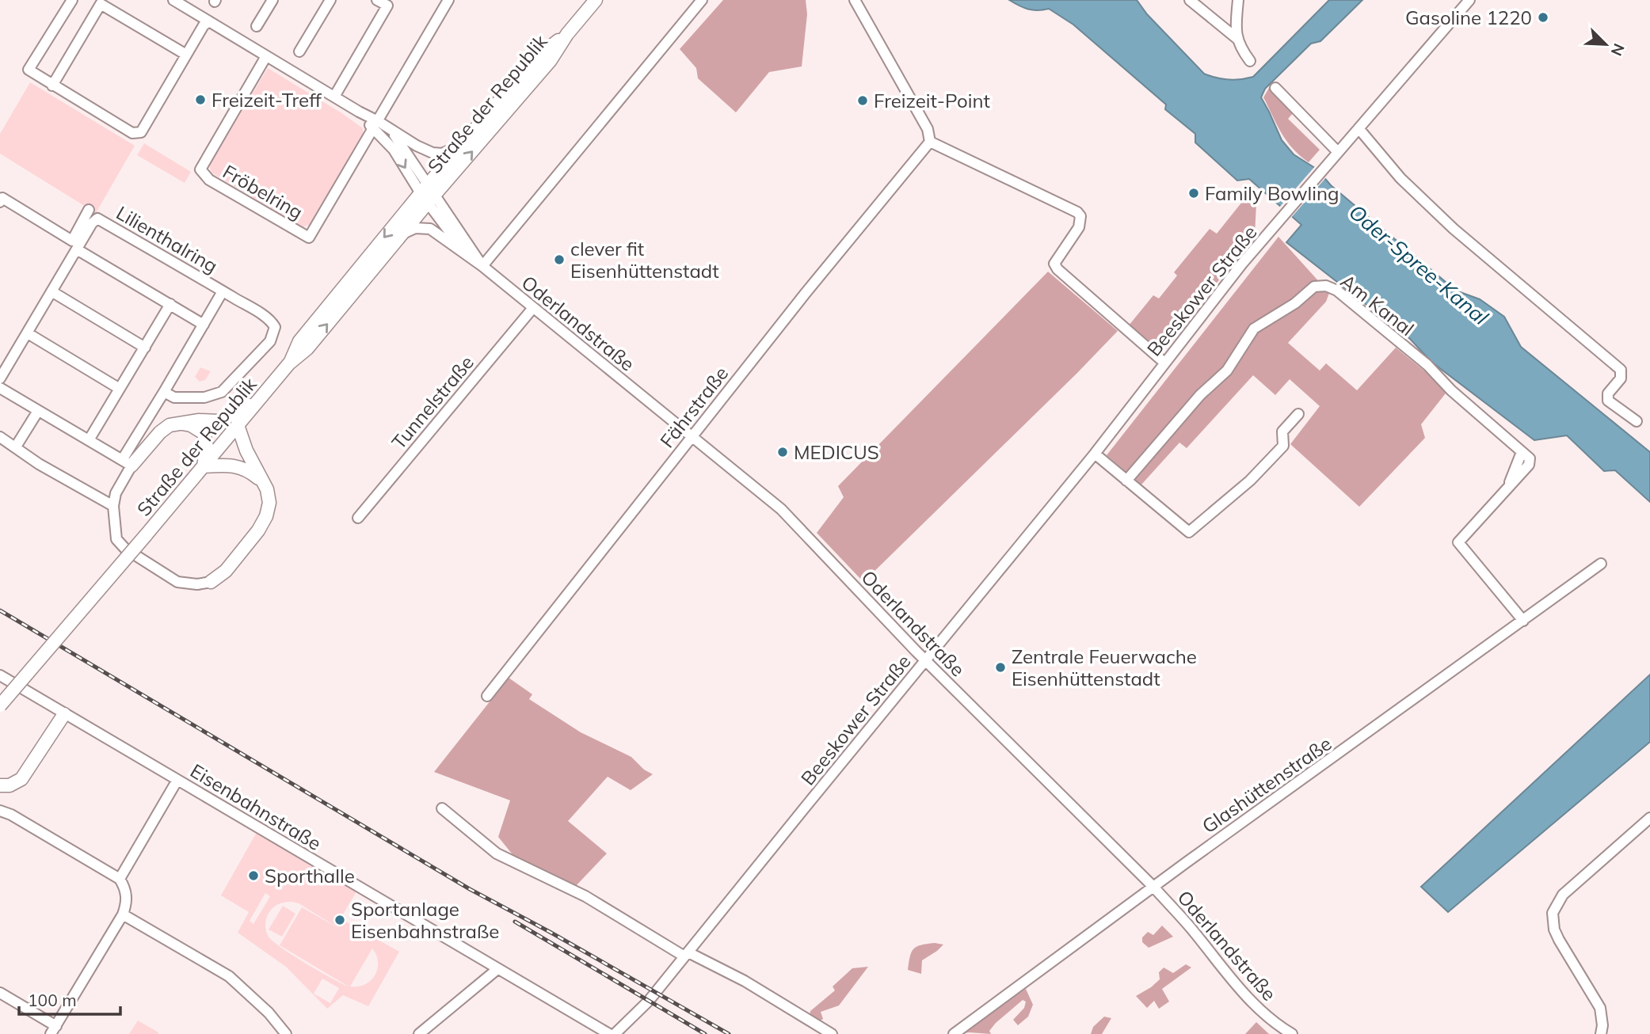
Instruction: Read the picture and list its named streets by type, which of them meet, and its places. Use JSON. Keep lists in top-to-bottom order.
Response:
{
  "streets": {
    "main road": ["Straße der Republik"],
    "street": [
      "Fröbelring",
      "Lilienthalring",
      "Beeskower Straße",
      "Am Kanal",
      "Oderlandstraße",
      "Tunnelstraße",
      "Fährstraße",
      "Glashüttenstraße",
      "Eisenbahnstraße"
    ]
  },
  "crossings": [
    ["Straße der Republik", "Lilienthalring"],
    ["Straße der Republik", "Oderlandstraße"],
    ["Beeskower Straße", "Oderlandstraße"],
    ["Am Kanal", "Glashüttenstraße"],
    ["Oderlandstraße", "Tunnelstraße"],
    ["Oderlandstraße", "Fährstraße"],
    ["Oderlandstraße", "Glashüttenstraße"]
  ],
  "water": ["Oder-Spree-Kanal"],
  "places": [
    "Gasoline 1220",
    "Freizeit-Treff",
    "Freizeit-Point",
    "Family Bowling",
    "clever fit Eisenhüttenstadt",
    "MEDICUS",
    "Zentrale Feuerwache Eisenhüttenstadt",
    "Sporthalle",
    "Sportanlage Eisenbahnstraße"
  ],
  "scale_bar": "100 m",
  "north": "bottom right"
}
